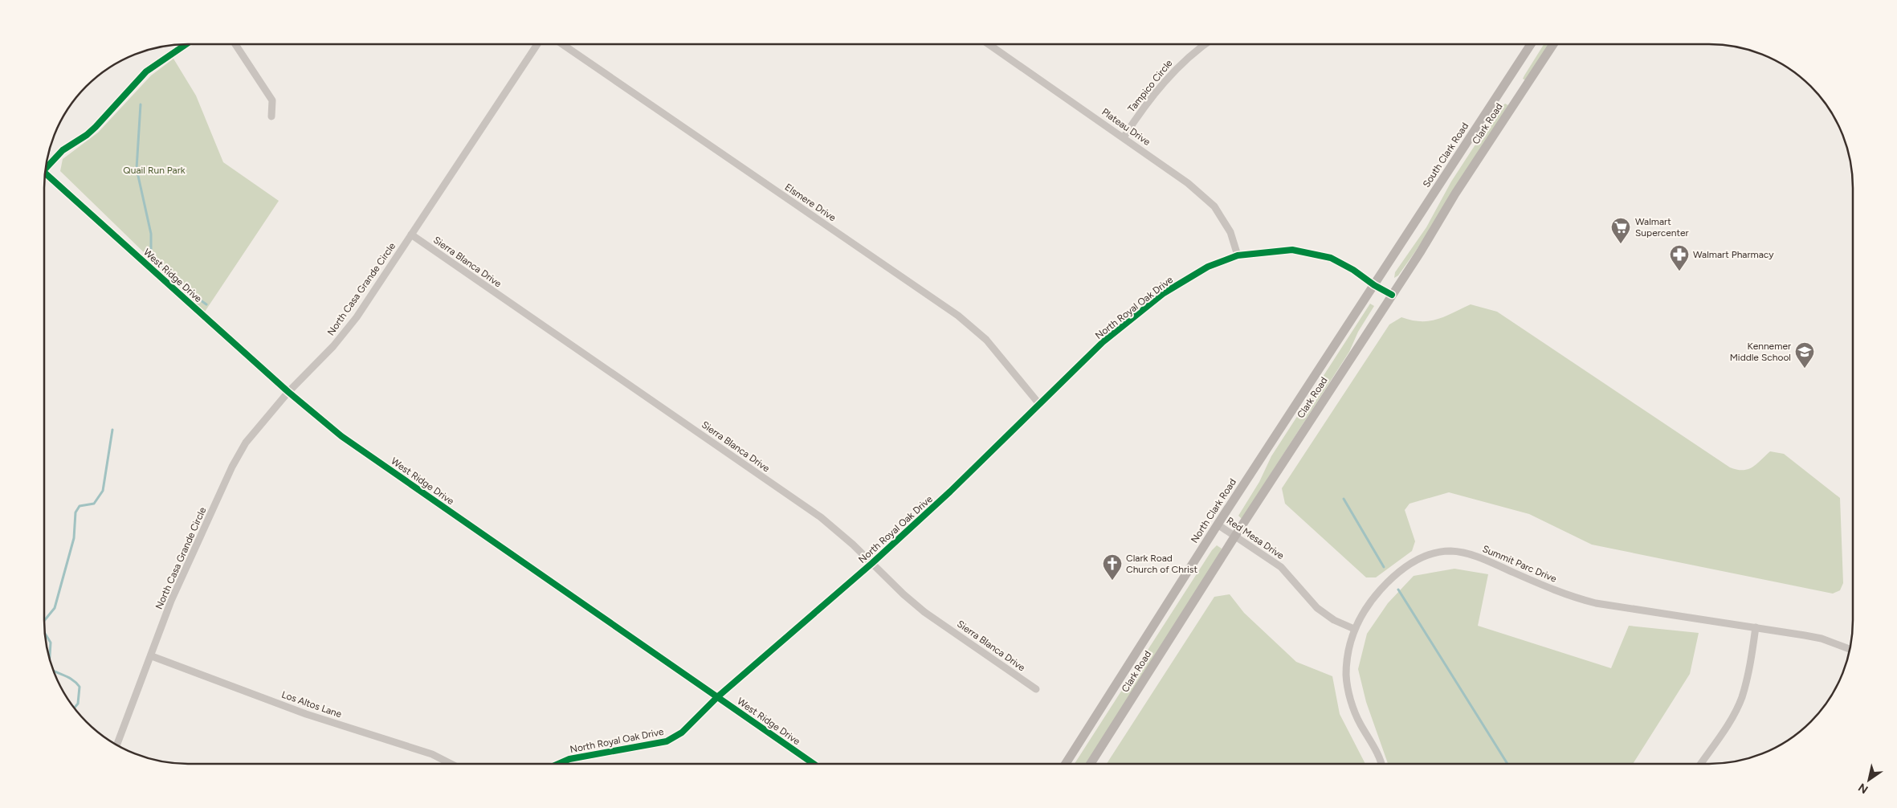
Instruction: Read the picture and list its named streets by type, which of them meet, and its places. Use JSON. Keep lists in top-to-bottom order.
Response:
{
  "streets": {
    "main road": ["Clark Road", "South Clark Road", "North Clark Road"],
    "street": [
      "Tampico Circle",
      "Plateau Drive",
      "Elsmere Drive",
      "Sierra Blanca Drive",
      "West Ridge Drive",
      "North Casa Grande Circle",
      "North Royal Oak Drive",
      "Red Mesa Drive",
      "Summit Parc Drive",
      "Los Altos Lane"
    ]
  },
  "crossings": [
    ["Tampico Circle", "Plateau Drive"],
    ["Clark Road", "North Royal Oak Drive"],
    ["Clark Road", "Red Mesa Drive"],
    ["Plateau Drive", "North Royal Oak Drive"],
    ["South Clark Road", "North Royal Oak Drive"],
    ["South Clark Road", "North Clark Road"],
    ["Elsmere Drive", "North Royal Oak Drive"],
    ["Sierra Blanca Drive", "North Casa Grande Circle"],
    ["Sierra Blanca Drive", "North Royal Oak Drive"],
    ["West Ridge Drive", "North Casa Grande Circle"],
    ["West Ridge Drive", "North Royal Oak Drive"],
    ["North Casa Grande Circle", "Los Altos Lane"],
    ["North Royal Oak Drive", "North Clark Road"],
    ["North Clark Road", "Red Mesa Drive"],
    ["Red Mesa Drive", "Summit Parc Drive"]
  ],
  "parks": ["Quail Run Park"],
  "places": {
    "supermarket": ["Walmart Supercenter"],
    "pharmacy": ["Walmart Pharmacy"],
    "school or university": ["Kennemer Middle School"],
    "church": ["Clark Road Church of Christ"]
  },
  "north": "bottom left"
}
